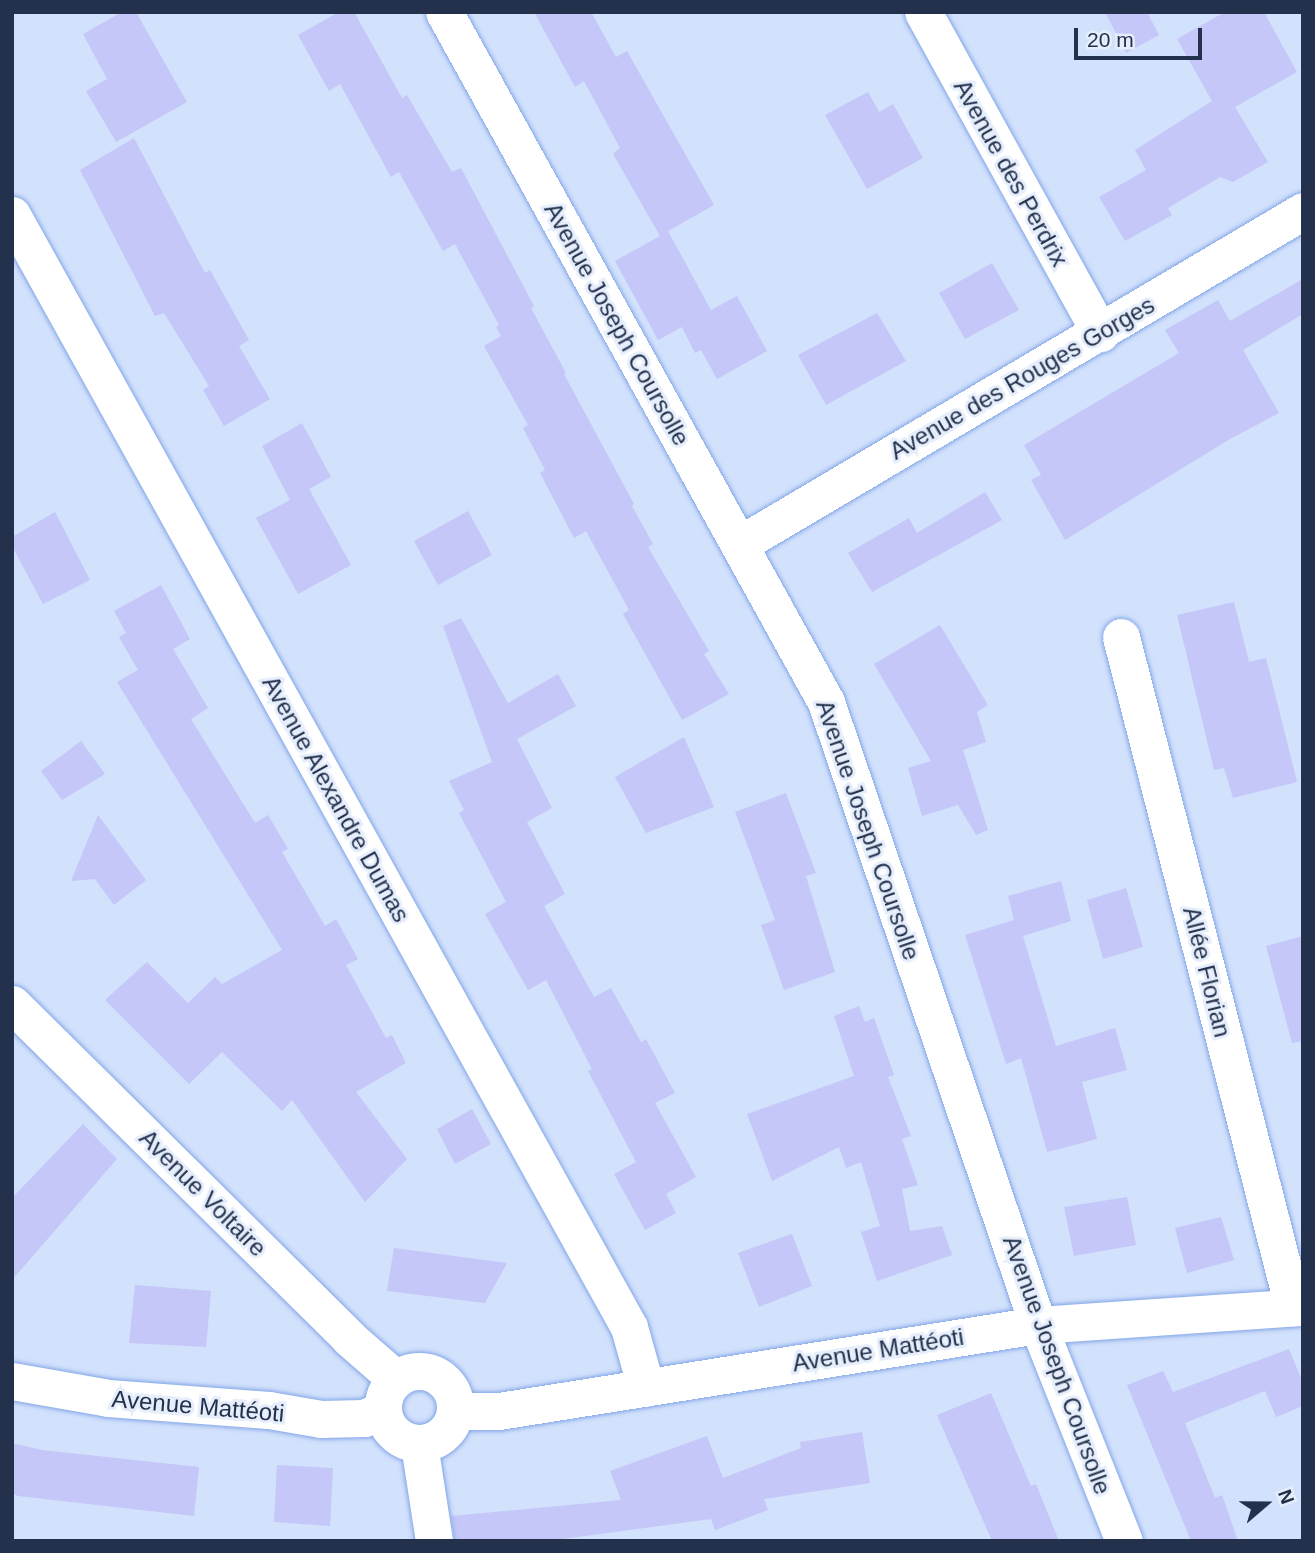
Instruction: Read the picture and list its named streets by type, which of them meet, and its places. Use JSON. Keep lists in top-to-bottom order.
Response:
{
  "streets": {
    "street": [
      "Avenue des Perdrix",
      "Avenue Joseph Coursolle",
      "Avenue des Rouges Gorges",
      "Avenue Alexandre Dumas",
      "Allée Florian",
      "Avenue Voltaire",
      "Avenue Mattéoti"
    ]
  },
  "crossings": [
    ["Avenue des Perdrix", "Avenue des Rouges Gorges"],
    ["Avenue Joseph Coursolle", "Avenue des Rouges Gorges"],
    ["Avenue Joseph Coursolle", "Avenue Mattéoti"],
    ["Avenue Alexandre Dumas", "Avenue Mattéoti"],
    ["Allée Florian", "Avenue Mattéoti"],
    ["Avenue Voltaire", "Avenue Mattéoti"]
  ],
  "scale_bar": "20 m",
  "north": "right"
}
